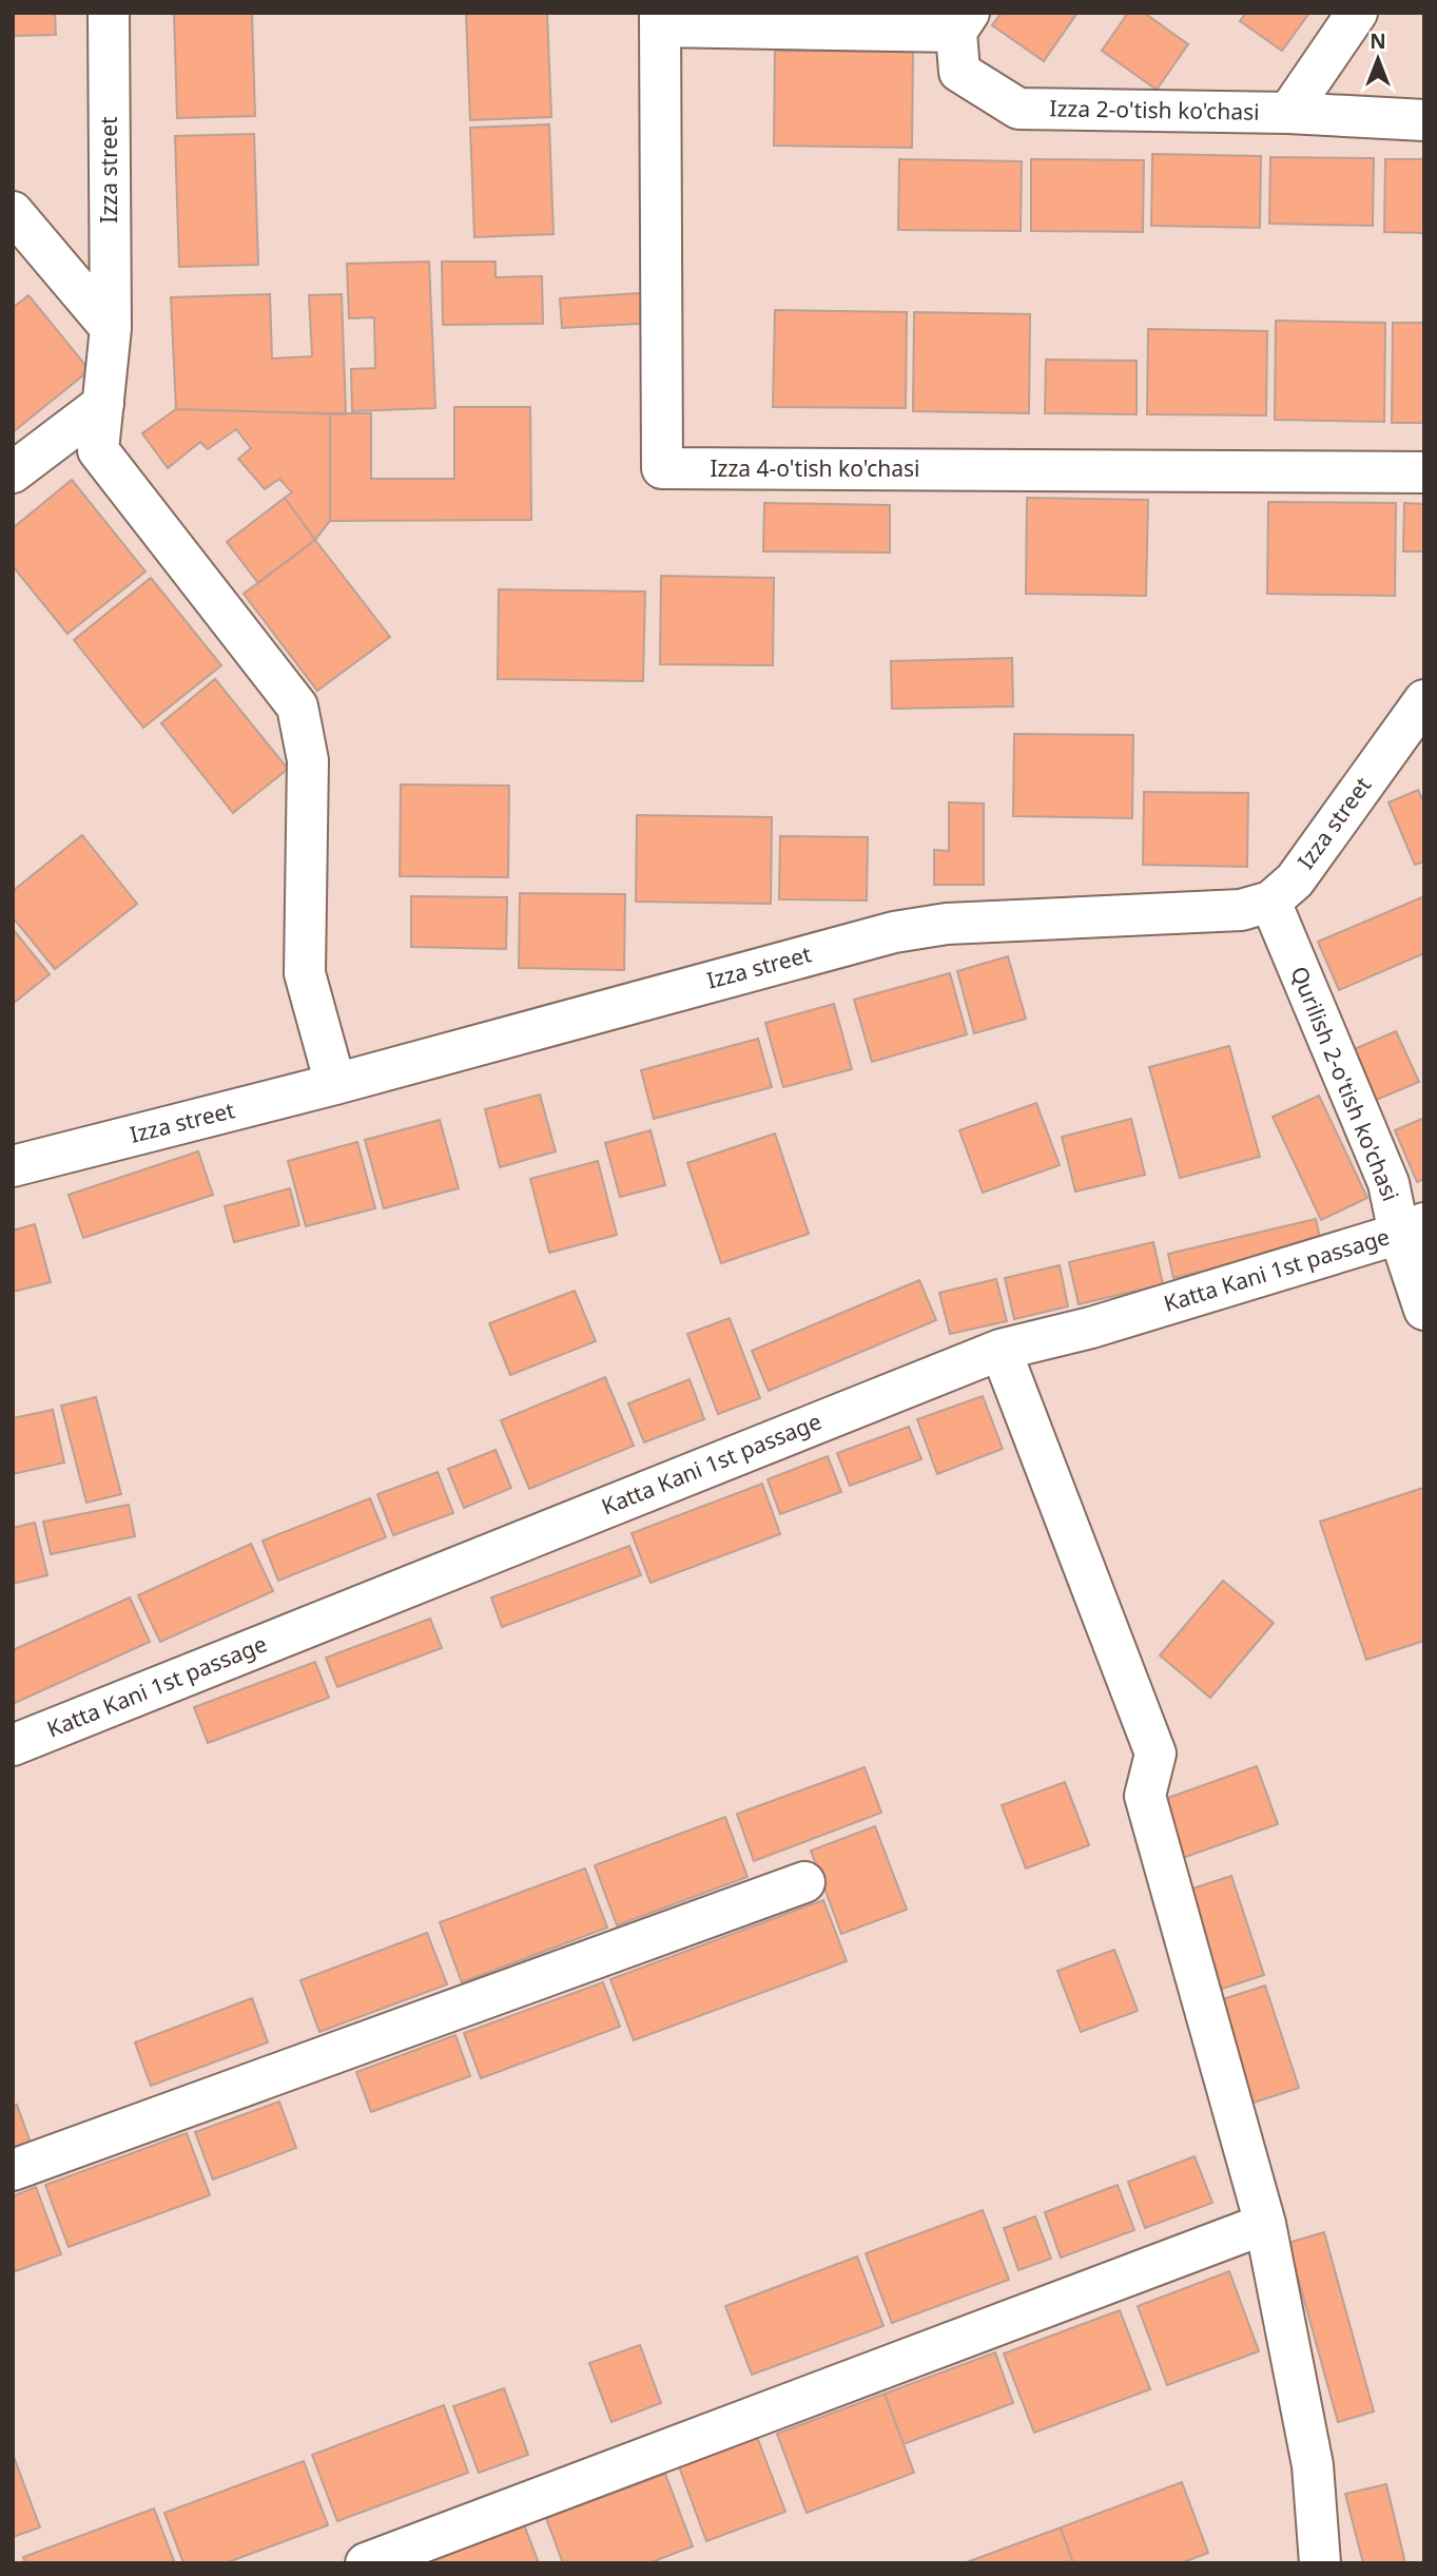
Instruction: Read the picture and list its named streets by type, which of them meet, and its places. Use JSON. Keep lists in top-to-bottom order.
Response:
{
  "streets": {
    "street": [
      "Izza 2-o'tish ko'chasi",
      "Izza street",
      "Izza 4-o'tish ko'chasi",
      "Qurilish 2-o'tish ko'chasi",
      "Katta Kani 1st passage"
    ]
  },
  "crossings": [
    ["Izza street", "Qurilish 2-o'tish ko'chasi"],
    ["Qurilish 2-o'tish ko'chasi", "Katta Kani 1st passage"]
  ],
  "north": "top"
}
